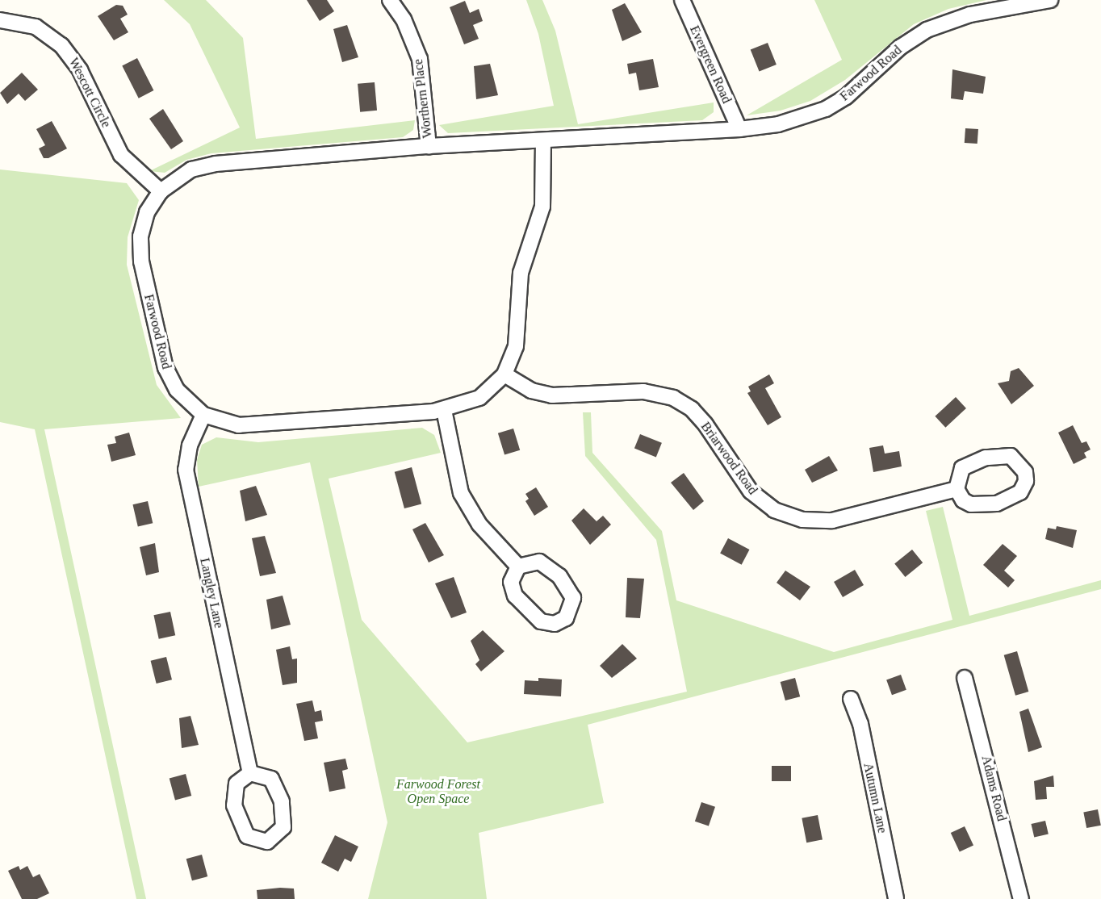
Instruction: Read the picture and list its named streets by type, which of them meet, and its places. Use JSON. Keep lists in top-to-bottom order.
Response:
{
  "streets": {
    "street": [
      "Evergreen Road",
      "Farwood Road",
      "Wescott Circle",
      "Worthern Place",
      "Briarwood Road",
      "Langley Lane",
      "Adams Road",
      "Autumn Lane"
    ]
  },
  "crossings": [
    ["Evergreen Road", "Farwood Road"],
    ["Farwood Road", "Wescott Circle"],
    ["Farwood Road", "Worthern Place"],
    ["Farwood Road", "Briarwood Road"],
    ["Farwood Road", "Langley Lane"]
  ],
  "parks": ["Farwood Forest Open Space"]
}
